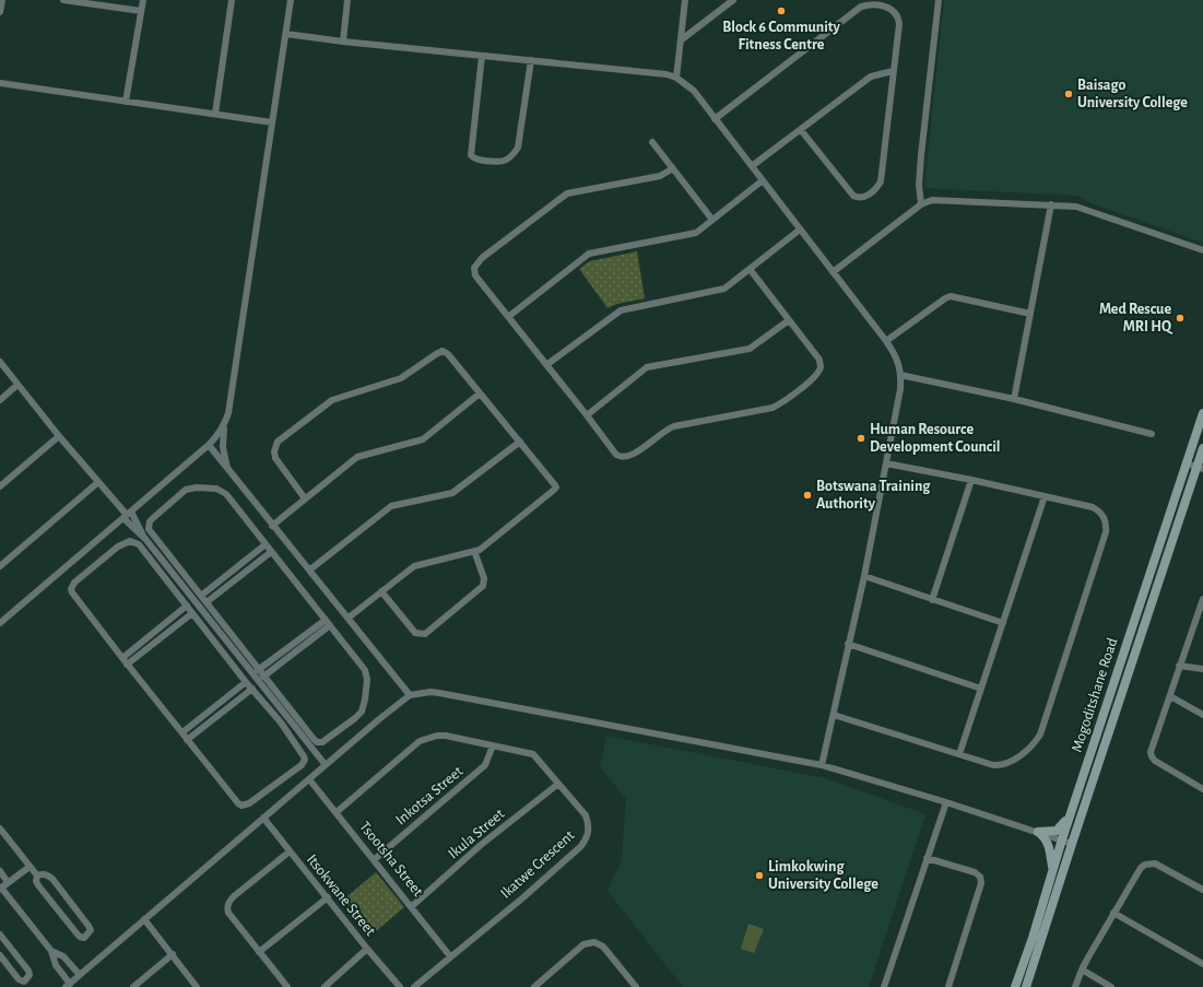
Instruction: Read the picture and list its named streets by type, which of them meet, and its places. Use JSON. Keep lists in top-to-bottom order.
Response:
{
  "streets": {
    "main road": ["Mogoditshane Road"],
    "street": [
      "Inkotsa Street",
      "Ikula Street",
      "Tsootsha Street",
      "Ikatwe Crescent",
      "Itsokwane Street"
    ]
  },
  "crossings": [
    ["Inkotsa Street", "Tsootsha Street"],
    ["Inkotsa Street", "Ikatwe Crescent"],
    ["Ikula Street", "Tsootsha Street"],
    ["Ikula Street", "Ikatwe Crescent"],
    ["Tsootsha Street", "Ikatwe Crescent"]
  ],
  "places": [
    "Block 6 Community Fitness Centre",
    "Baisago University College",
    "Med Rescue MRI HQ",
    "Human Resource Development Council",
    "Botswana Training Authority",
    "Limkokwing University College"
  ]
}
